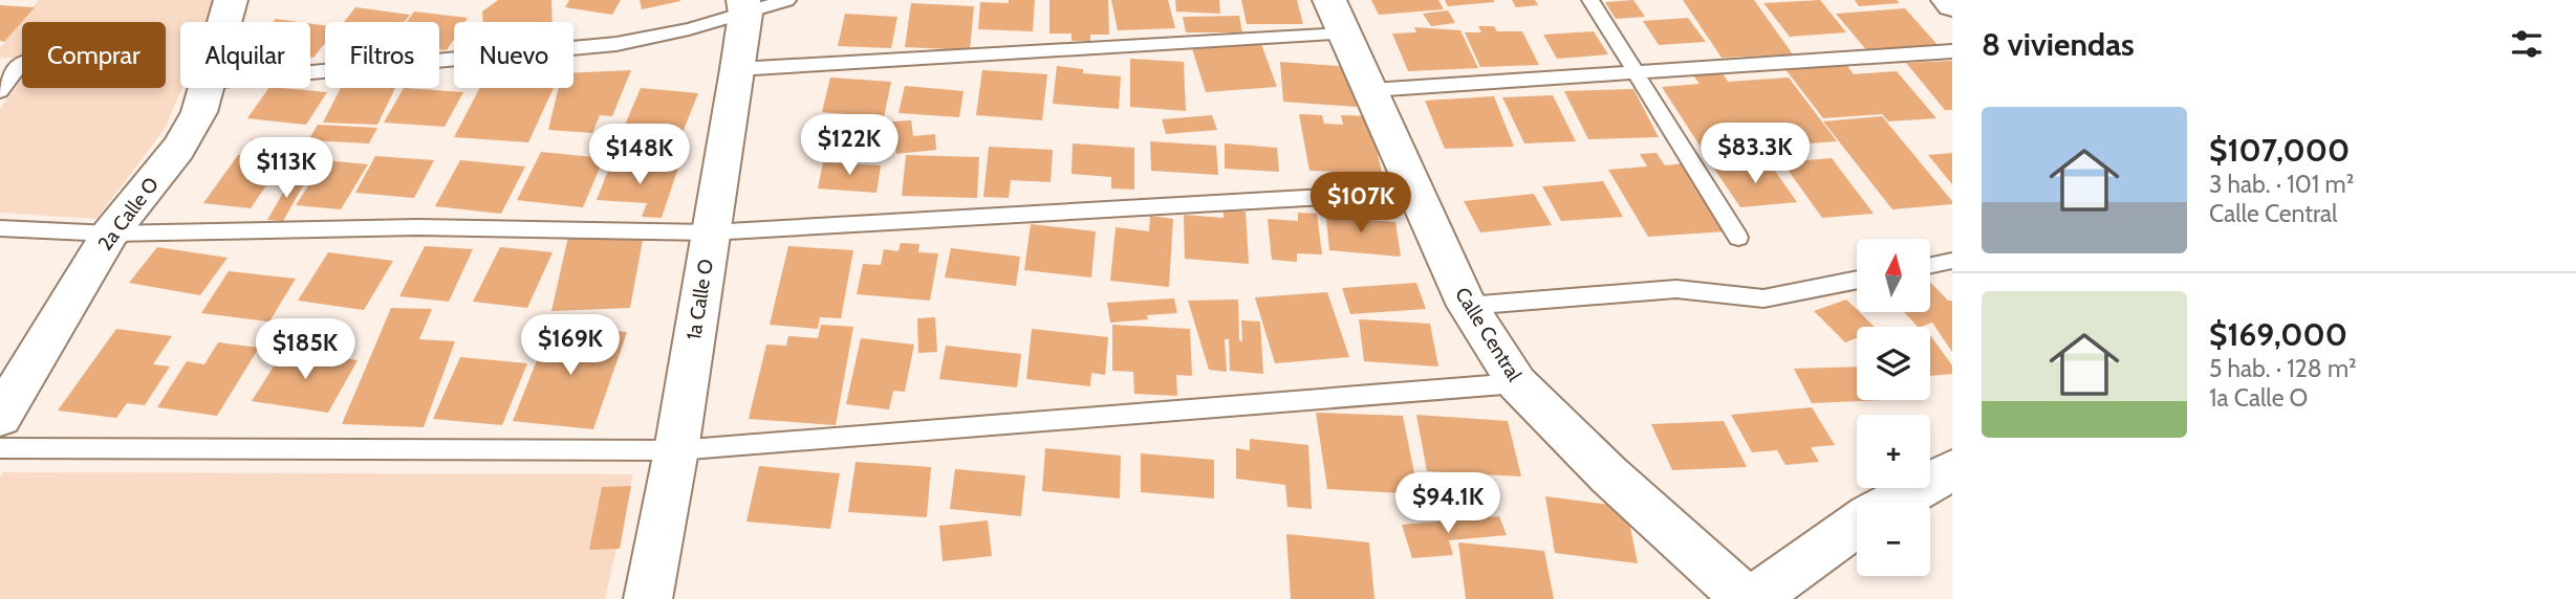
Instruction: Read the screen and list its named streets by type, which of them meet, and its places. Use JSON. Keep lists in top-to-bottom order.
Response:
{
  "streets": {
    "street": ["2a Calle O", "1a Calle O", "Calle Central"]
  },
  "north": "top",
  "page": {
    "heading": "8 viviendas",
    "chip": [
      "Comprar",
      "Alquilar",
      "Filtros",
      "Nuevo"
    ],
    "list": [
      {
        "name": "$107,000",
        "note": "3 hab. · 101 m² · Calle Central"
      },
      {
        "name": "$169,000",
        "note": "5 hab. · 128 m² · 1a Calle O"
      }
    ],
    "price": [
      "$122K",
      "$83.3K",
      "$148K",
      "$113K",
      "$107K",
      "$169K",
      "$185K",
      "$94.1K"
    ],
    "map_buttons": ["+", "−"]
  }
}
